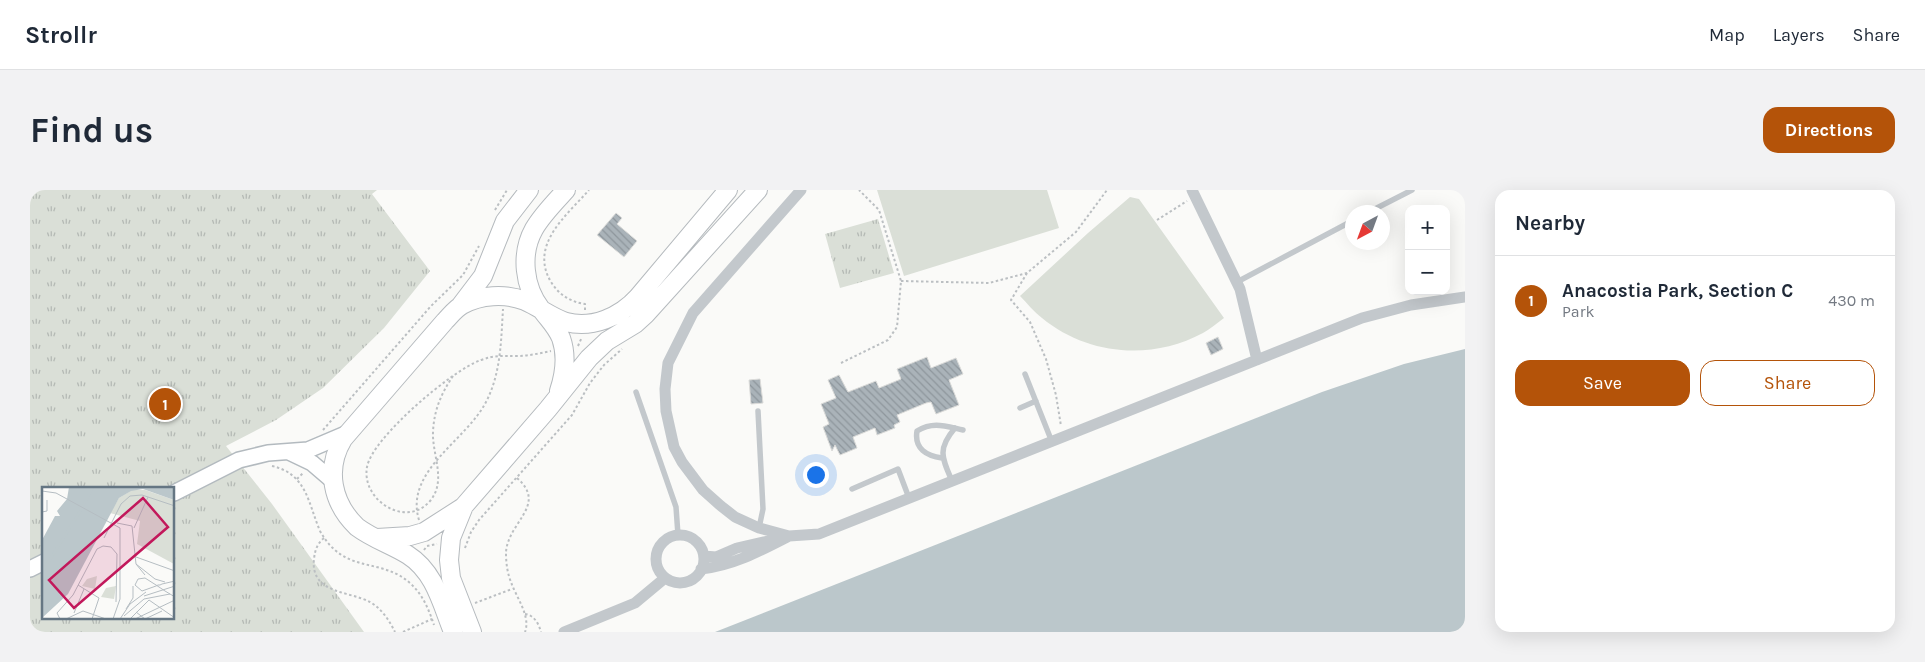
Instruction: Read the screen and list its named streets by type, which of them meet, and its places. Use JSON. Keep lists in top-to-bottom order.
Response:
{
  "north": "bottom left",
  "page": {
    "header": "Strollr",
    "nav": ["Map", "Layers", "Share"],
    "buttons": [
      "Directions",
      ["Save", "Share"]
    ],
    "title": "Find us",
    "heading": "Nearby",
    "map_buttons": ["+", "−"],
    "list": [
      {
        "mark": "1",
        "name": "Anacostia Park, Section C",
        "note": "Park",
        "value": "430 m"
      }
    ],
    "pins": "1"
  }
}
